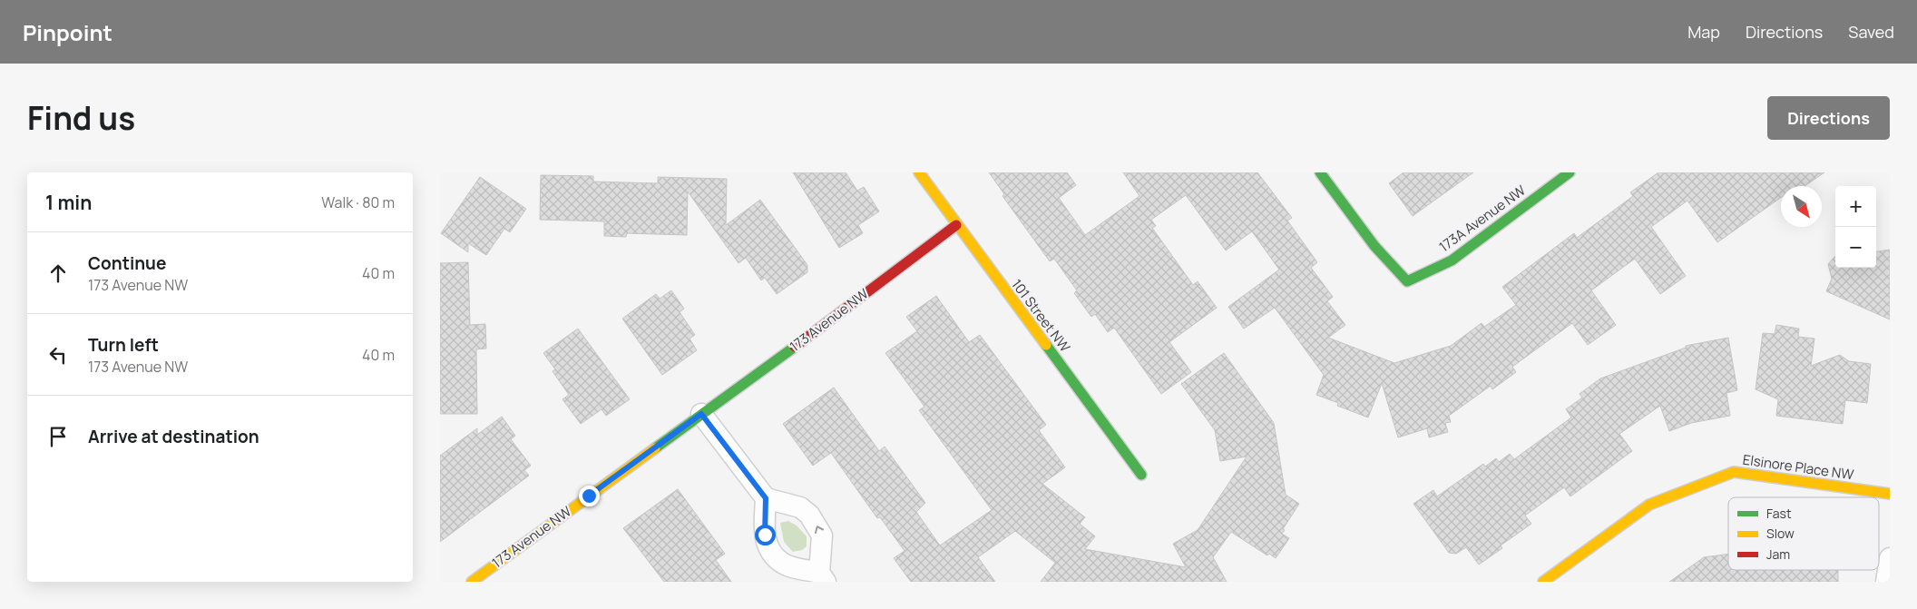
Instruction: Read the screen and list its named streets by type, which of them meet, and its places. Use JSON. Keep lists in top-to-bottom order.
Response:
{
  "streets": {
    "street": [
      "173A Avenue NW",
      "101 Street NW",
      "173 Avenue NW",
      "Elsinore Place NW"
    ]
  },
  "crossings": [
    ["101 Street NW", "173 Avenue NW"]
  ],
  "legend": ["Fast", "Slow", "Jam"],
  "north": "bottom right",
  "page": {
    "header": "Pinpoint",
    "nav": ["Map", "Directions", "Saved"],
    "title": "Find us",
    "buttons": "Directions",
    "heading": ["1 min", "Walk · 80 m"],
    "map_buttons": ["+", "−"],
    "list": [
      ["Continue", "173 Avenue NW", "40 m"],
      ["Turn left", "173 Avenue NW", "40 m"],
      "Arrive at destination"
    ]
  }
}
